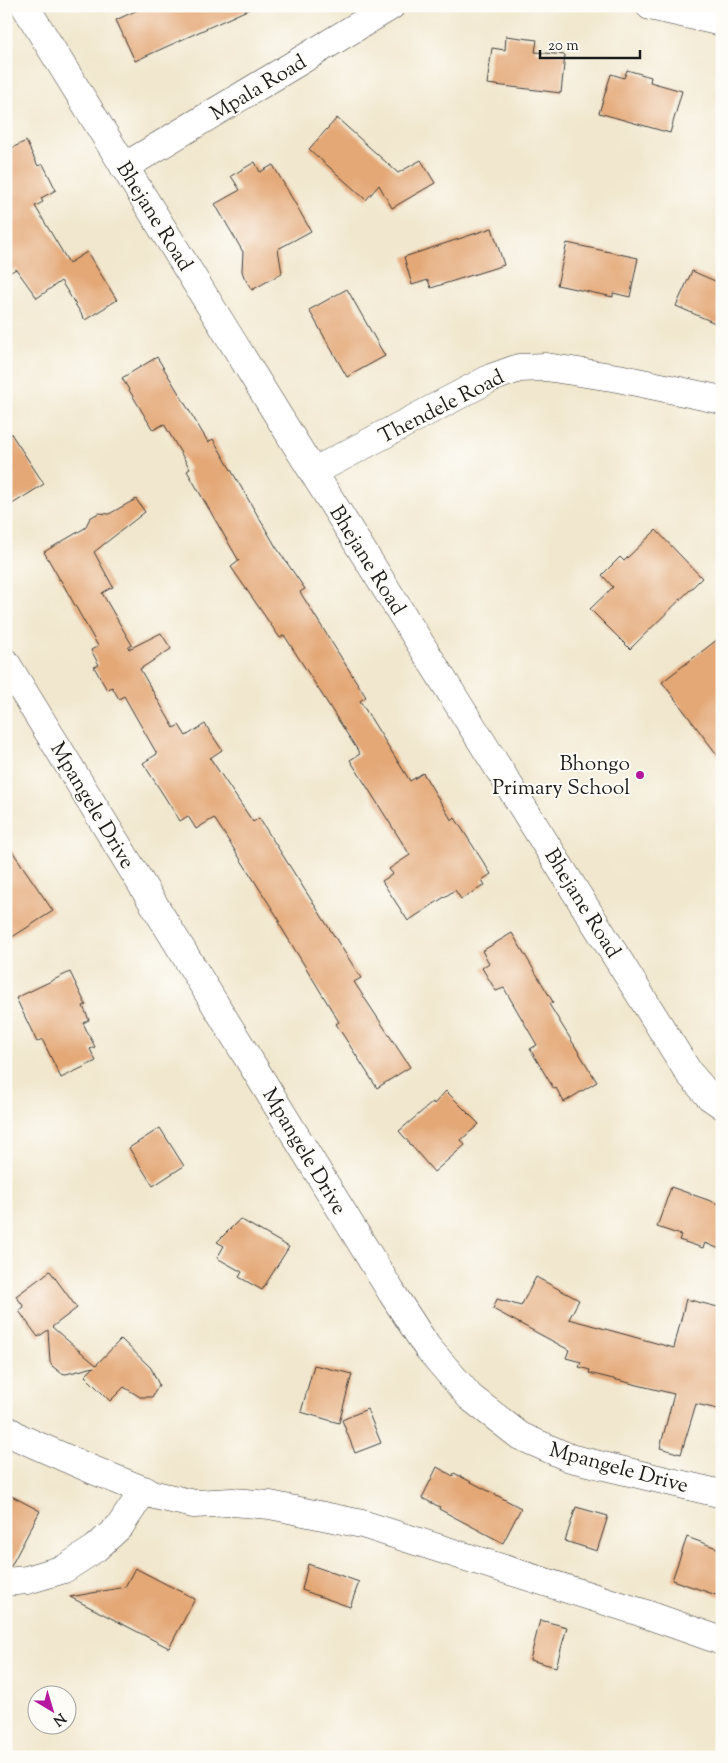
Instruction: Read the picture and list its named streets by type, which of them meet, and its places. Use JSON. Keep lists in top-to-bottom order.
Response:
{
  "streets": {
    "street": [
      "Mpala Road",
      "Bhejane Road",
      "Thendele Road",
      "Mpangele Drive"
    ]
  },
  "crossings": [
    ["Mpala Road", "Bhejane Road"],
    ["Bhejane Road", "Thendele Road"]
  ],
  "places": ["Bhongo Primary School"],
  "scale_bar": "20 m",
  "north": "bottom right"
}
